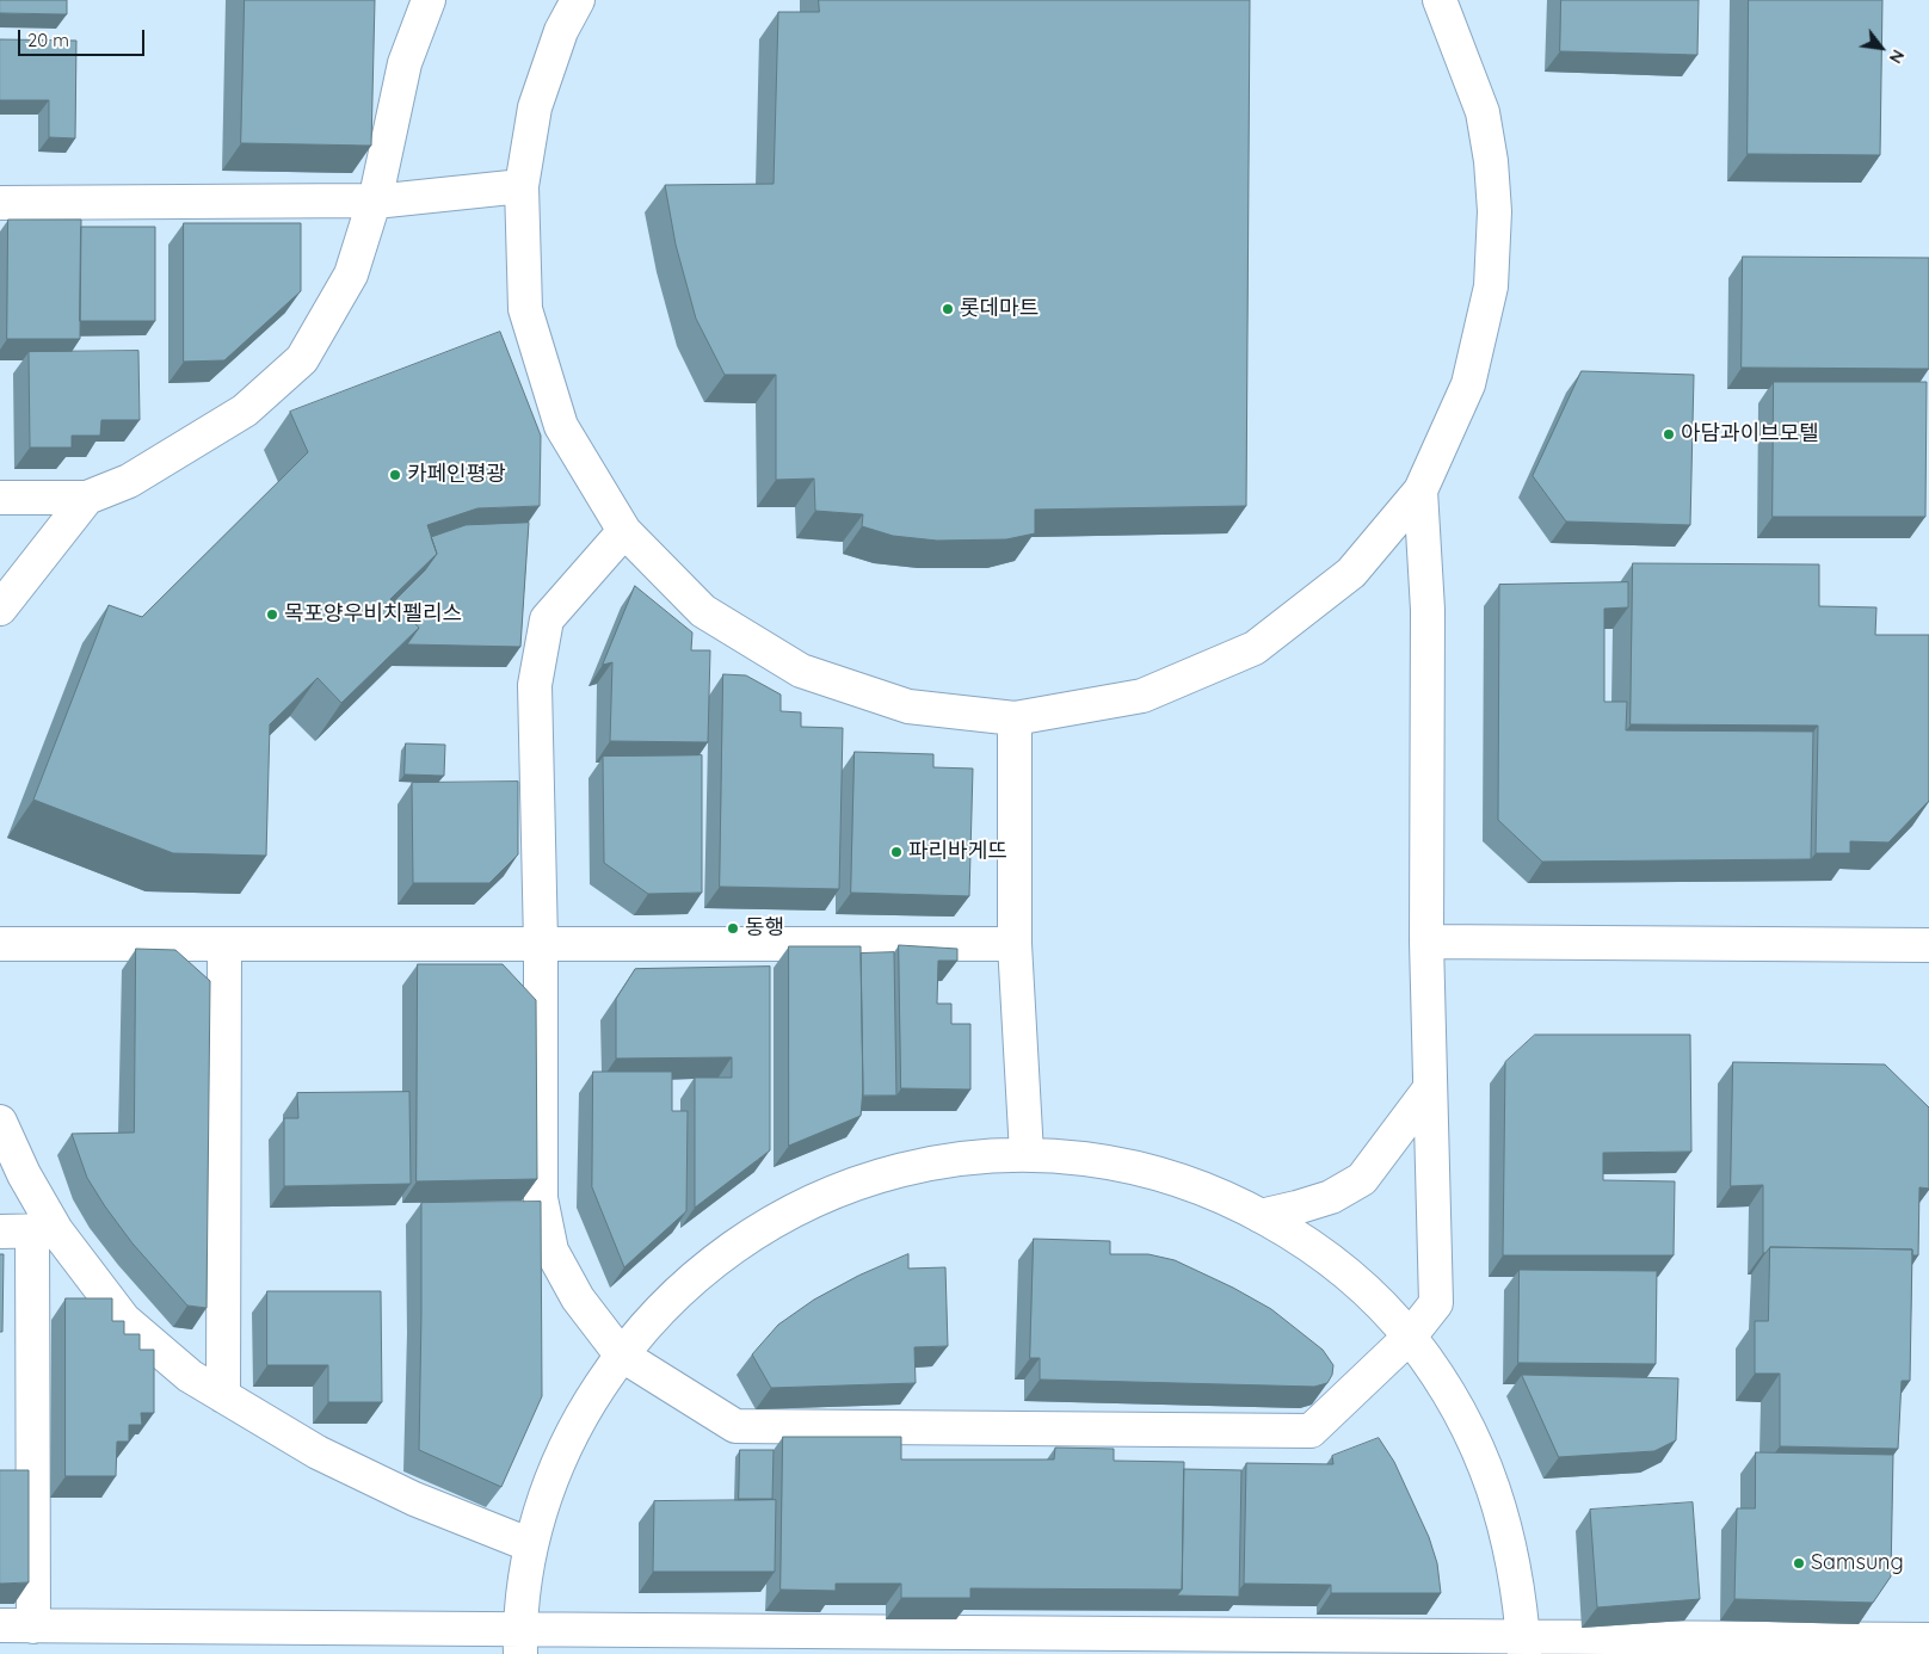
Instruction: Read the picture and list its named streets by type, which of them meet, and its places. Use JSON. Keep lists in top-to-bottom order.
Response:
{
  "places": [
    "롯데마트",
    "아담과이브모텔",
    "카페인평광",
    "목포양우비치펠리스",
    "파리바게뜨",
    "동행",
    "Samsung"
  ],
  "scale_bar": "20 m",
  "north": "bottom right"
}
